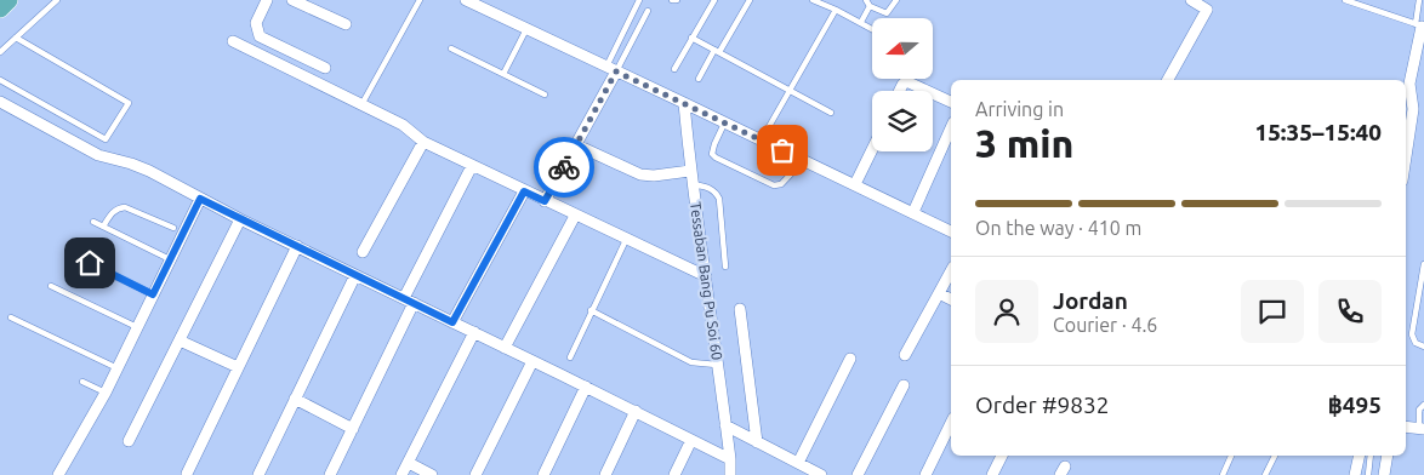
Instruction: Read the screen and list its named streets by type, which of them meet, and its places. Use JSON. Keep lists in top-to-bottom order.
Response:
{
  "streets": {
    "street": ["Tessaban Bang Pu Soi 60"]
  },
  "north": "left",
  "page": {
    "heading": ["3 min", "Arriving in", "15:35–15:40"],
    "panel": [
      "Jordan",
      "Courier · 4.6",
      "Order #9832",
      "฿495"
    ],
    "bar": "On the way · 410 m"
  }
}
